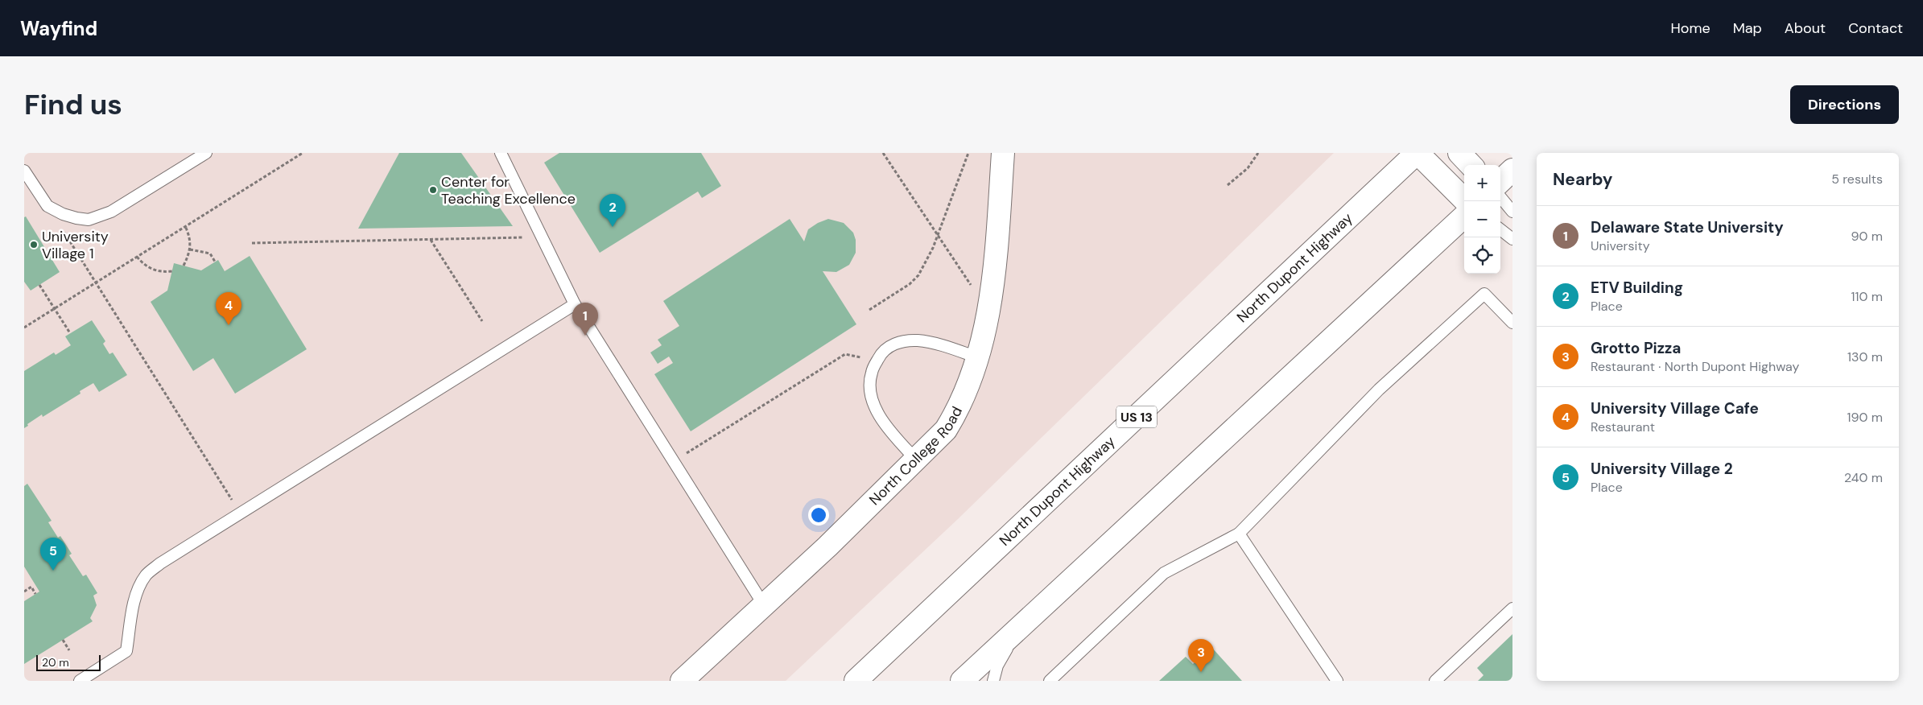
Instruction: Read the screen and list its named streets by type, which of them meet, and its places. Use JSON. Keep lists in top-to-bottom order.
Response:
{
  "streets": {
    "main road": ["North Dupont Highway", "US 13", "North College Road"]
  },
  "places": ["Center for Teaching Excellence", "University Village 1"],
  "scale_bar": "20 m",
  "page": {
    "header": "Wayfind",
    "nav": [
      "Home",
      "Map",
      "About",
      "Contact"
    ],
    "buttons": "Directions",
    "title": "Find us",
    "heading": ["Nearby", "5 results"],
    "map_buttons": ["+", "−"],
    "pins": [
      "2",
      "4",
      "1",
      "5",
      "3"
    ],
    "list": [
      {
        "mark": "1",
        "name": "Delaware State University",
        "note": "University",
        "value": "90 m"
      },
      {
        "mark": "2",
        "name": "ETV Building",
        "note": "Place",
        "value": "110 m"
      },
      {
        "mark": "3",
        "name": "Grotto Pizza",
        "note": "Restaurant · North Dupont Highway",
        "value": "130 m"
      },
      {
        "mark": "4",
        "name": "University Village Cafe",
        "note": "Restaurant",
        "value": "190 m"
      },
      {
        "mark": "5",
        "name": "University Village 2",
        "note": "Place",
        "value": "240 m"
      }
    ],
    "scale": "20 m"
  }
}
